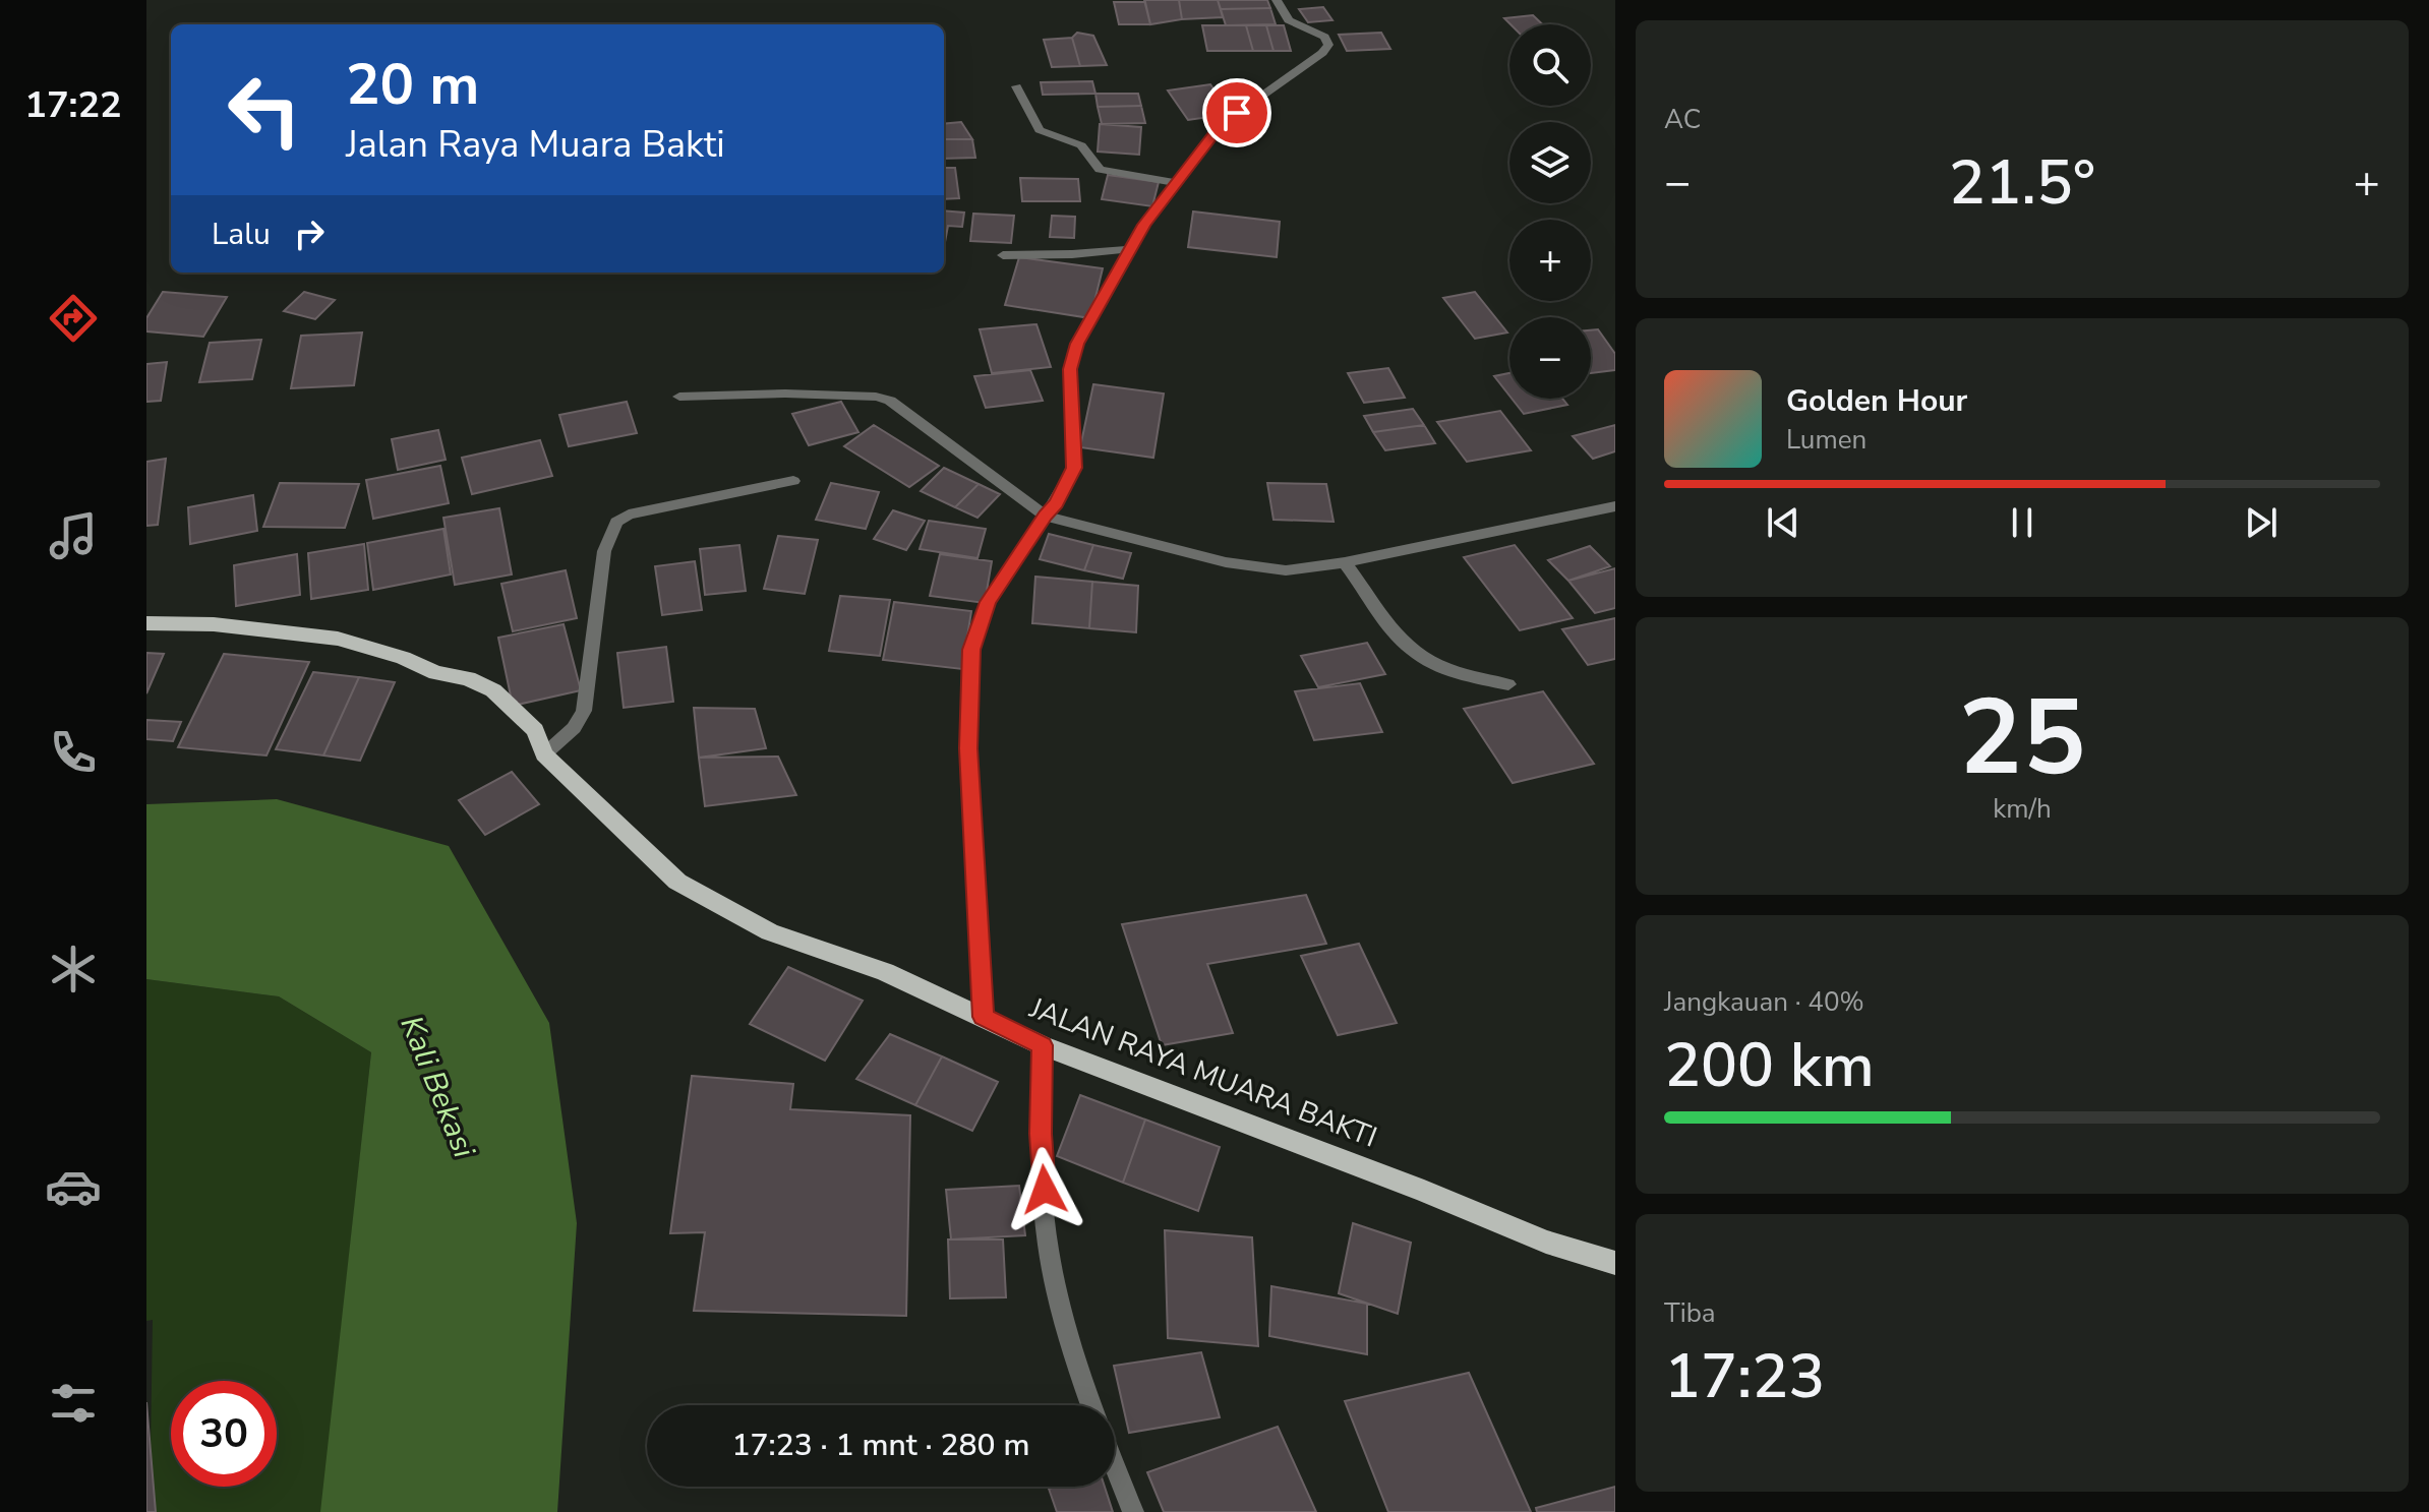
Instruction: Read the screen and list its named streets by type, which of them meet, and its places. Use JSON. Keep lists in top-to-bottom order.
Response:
{
  "streets": {
    "main road": ["JALAN RAYA MUARA BAKTI"]
  },
  "water": ["Kali Bekasi"],
  "page": {
    "tabs": "17:22",
    "tile": [
      "AC",
      ["25", "km/h"],
      ["Jangkauan · 40%", "200 km"],
      ["Tiba", "17:23"]
    ],
    "map_buttons": ["+", "−"],
    "turn": ["20 m", "Jalan Raya Muara Bakti"],
    "heat": ["−", "21.5°", "+"],
    "then": "Lalu",
    "song": ["Golden Hour", "Lumen"],
    "limit": "30",
    "trip": "17:23 · 1 mnt · 280 m"
  }
}
